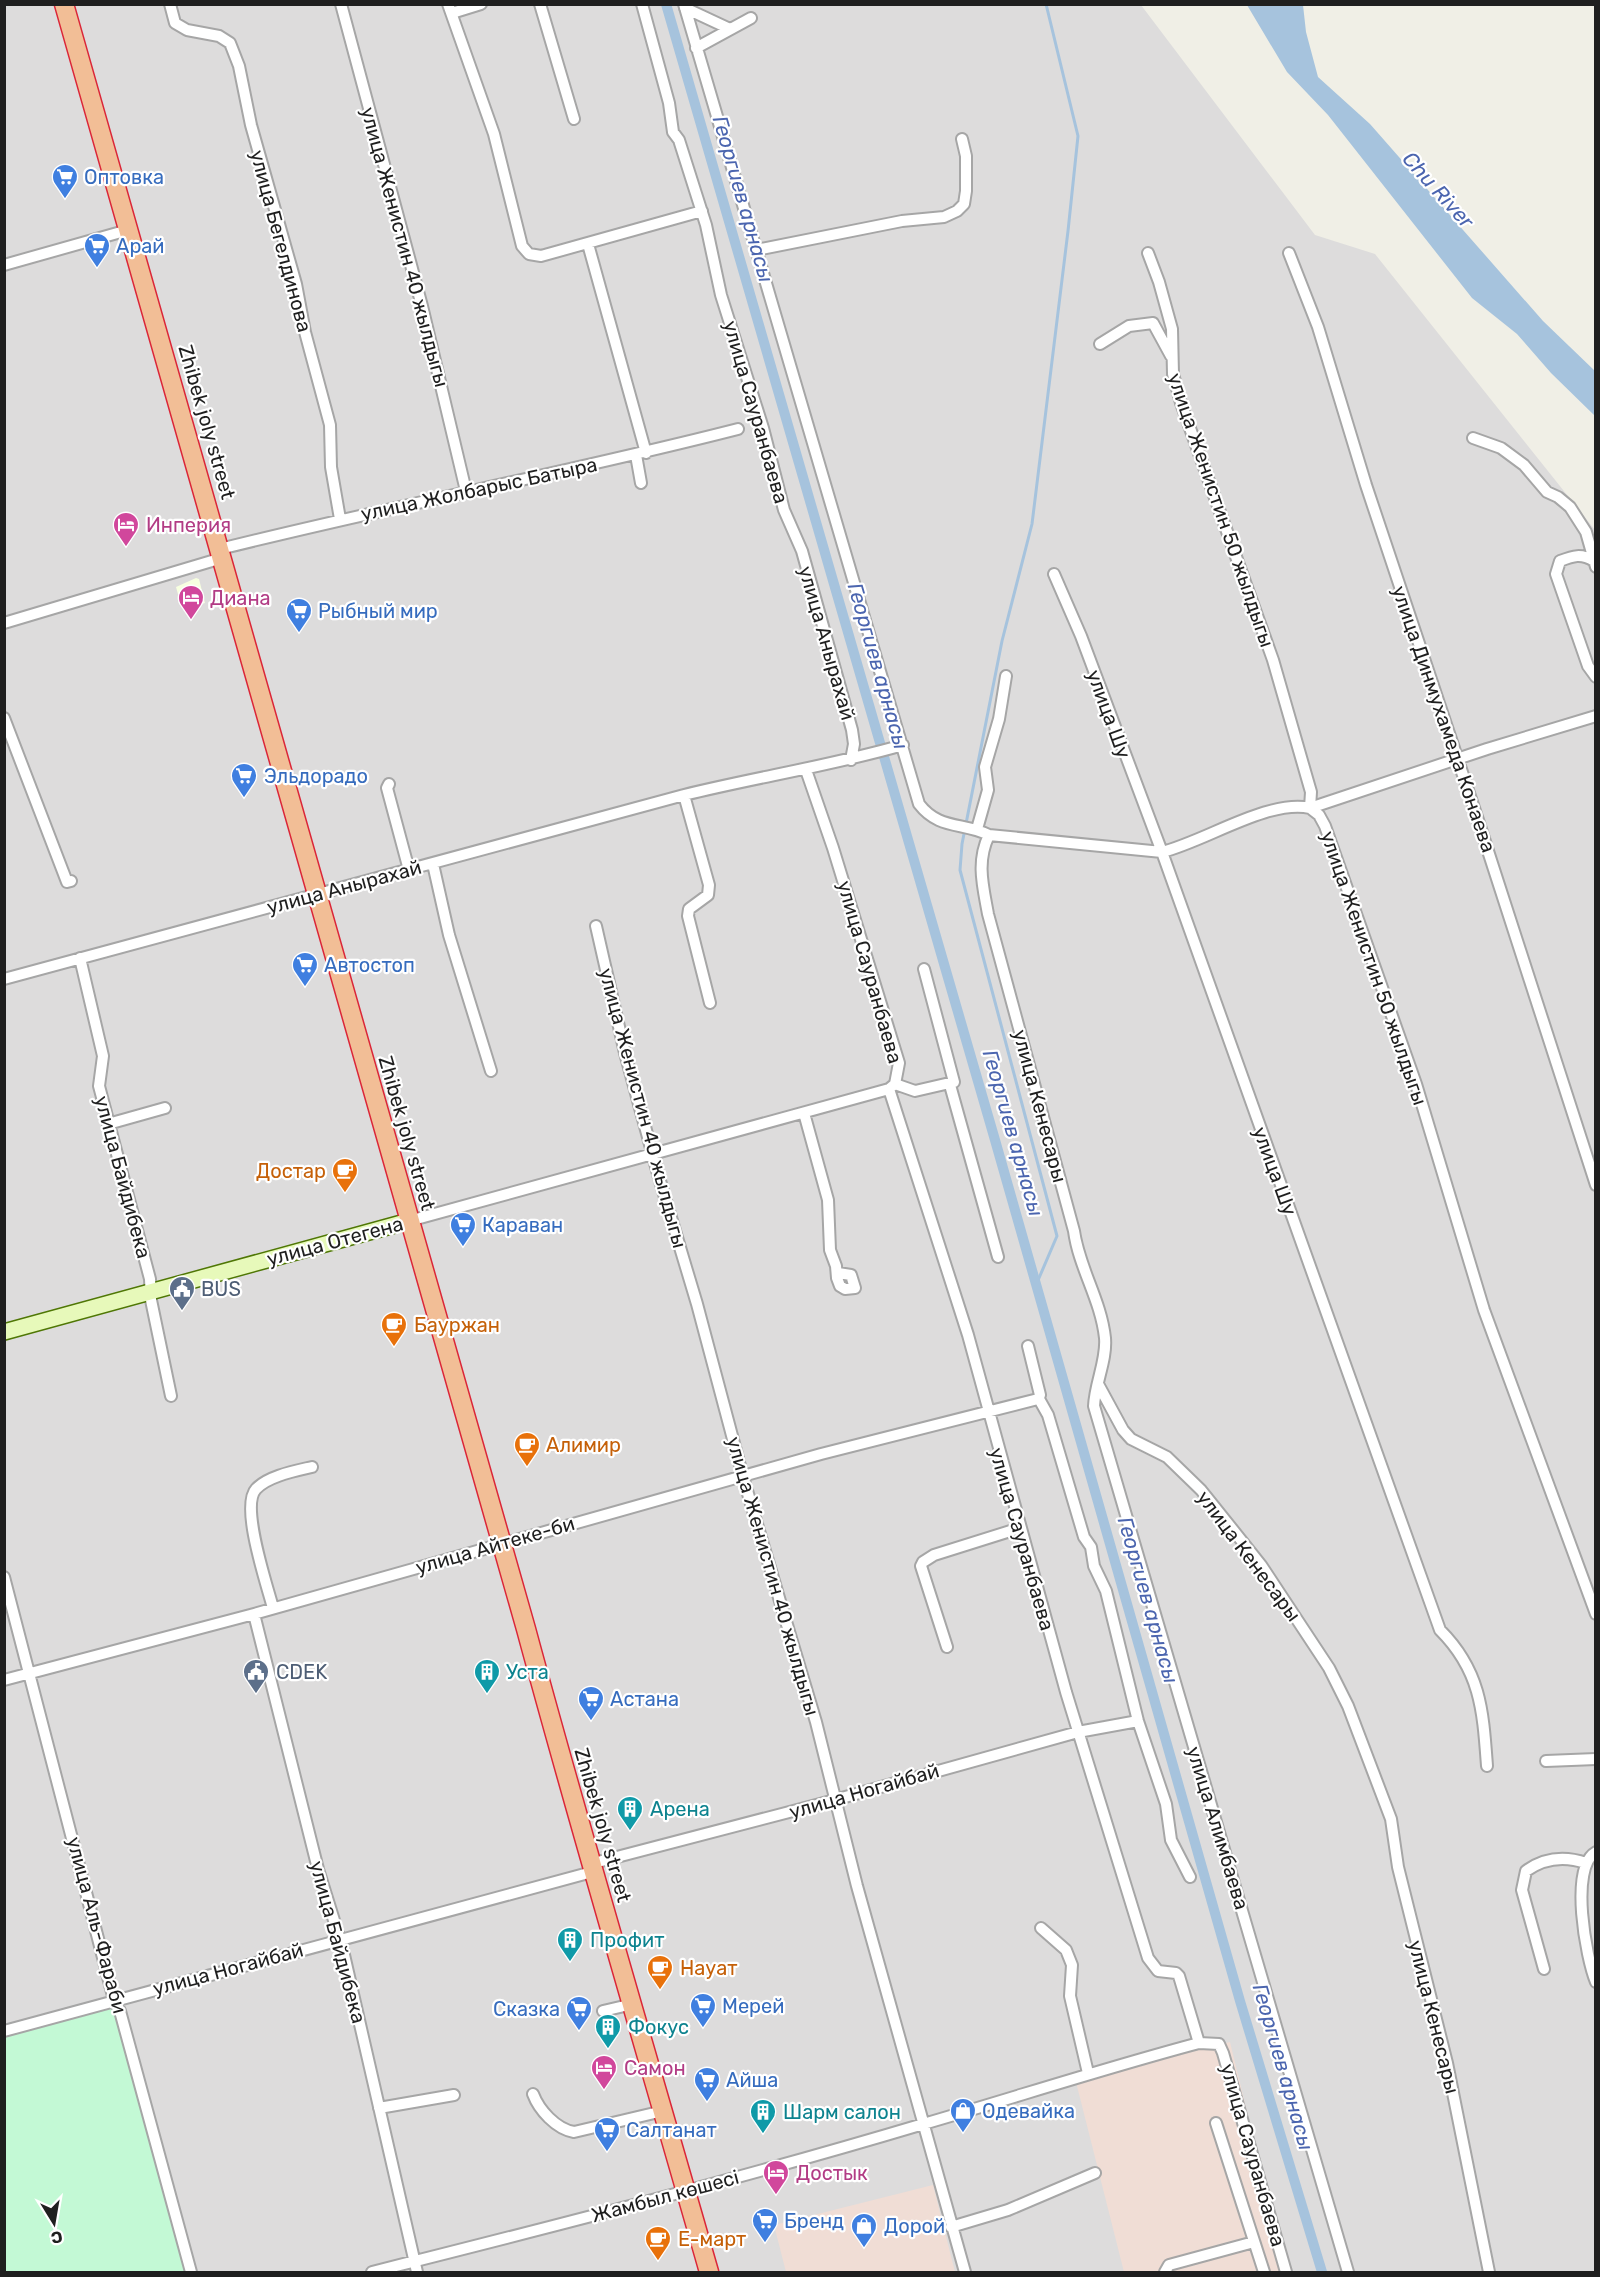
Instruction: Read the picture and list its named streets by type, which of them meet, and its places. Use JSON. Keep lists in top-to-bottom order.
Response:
{
  "streets": {
    "highway": ["Zhibek joly street"],
    "main road": ["улица Отегена"],
    "street": [
      "улица Бегелдинова",
      "улица Женистин 40 жылдыгы",
      "улица Сауранбаева",
      "улица Жолбарыс Батыра",
      "улица Женистин 50 жылдыгы",
      "улица Анырахай",
      "улица Шу",
      "улица Динмухамеда Конаева",
      "улица Кенесары",
      "улица Байдибека",
      "улица Айтеке-би",
      "улица Ногайбай",
      "улица Алимбаева",
      "улица Аль-Фараби",
      "Жамбыл көшесі"
    ]
  },
  "crossings": [
    ["улица Бегелдинова", "улица Жолбарыс Батыра"],
    ["улица Женистин 40 жылдыгы", "улица Жолбарыс Батыра"],
    ["улица Женистин 40 жылдыгы", "улица Отегена"],
    ["улица Женистин 40 жылдыгы", "улица Айтеке-би"],
    ["улица Женистин 40 жылдыгы", "улица Ногайбай"],
    ["улица Женистин 40 жылдыгы", "Жамбыл көшесі"],
    ["улица Сауранбаева", "улица Анырахай"],
    ["улица Сауранбаева", "улица Отегена"],
    ["улица Сауранбаева", "улица Айтеке-би"],
    ["улица Сауранбаева", "улица Ногайбай"],
    ["улица Сауранбаева", "Жамбыл көшесі"],
    ["Zhibek joly street", "улица Жолбарыс Батыра"],
    ["Zhibek joly street", "улица Анырахай"],
    ["Zhibek joly street", "улица Отегена"],
    ["Zhibek joly street", "улица Айтеке-би"],
    ["Zhibek joly street", "улица Ногайбай"],
    ["Zhibek joly street", "Жамбыл көшесі"],
    ["улица Анырахай", "улица Байдибека"],
    ["улица Кенесары", "улица Алимбаева"],
    ["улица Байдибека", "улица Отегена"],
    ["улица Байдибека", "улица Айтеке-би"],
    ["улица Байдибека", "улица Ногайбай"],
    ["улица Байдибека", "Жамбыл көшесі"],
    ["улица Айтеке-би", "улица Аль-Фараби"],
    ["улица Ногайбай", "улица Аль-Фараби"]
  ],
  "water": ["Chu River", "Георгиев арнасы"],
  "places": {
    "supermarket": [
      "Оптовка",
      "Арай",
      "Рыбный мир",
      "Эльдорадо",
      "Автостоп",
      "Караван",
      "Астана",
      "Мерей",
      "Сказка",
      "Айша",
      "Салтанат",
      "Бренд"
    ],
    "hotel": [
      "Инперия",
      "Диана",
      "Самон",
      "Достык"
    ],
    "cafe": [
      "Достар",
      "Бауржан",
      "Алимир",
      "Науат",
      "Е-март"
    ],
    "public building": ["BUS", "CDEK"],
    "building": [
      "Уста",
      "Арена",
      "Профит",
      "Фокус",
      "Шарм салон"
    ],
    "shop": ["Одевайка", "Дорой"]
  },
  "north": "bottom"
}
